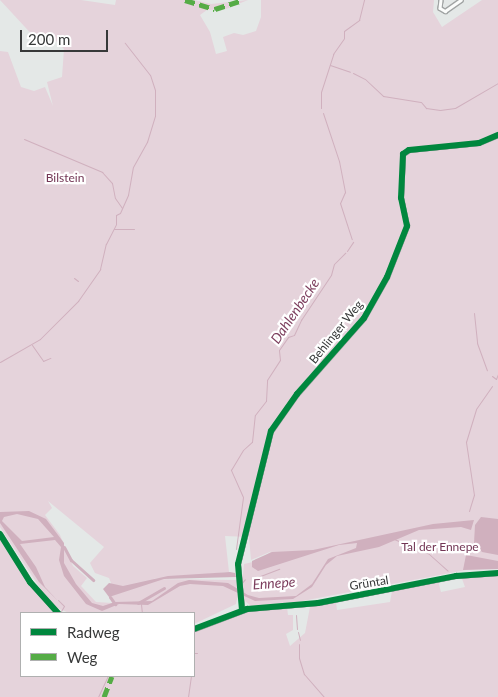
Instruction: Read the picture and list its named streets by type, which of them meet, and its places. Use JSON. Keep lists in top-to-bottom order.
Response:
{
  "streets": {
    "street": ["Behlinger Weg", "Grüntal"]
  },
  "crossings": [
    ["Behlinger Weg", "Grüntal"]
  ],
  "water": ["Dahlenbecke", "Ennepe"],
  "parks": ["Bilstein", "Tal der Ennepe"],
  "legend": ["Radweg", "Weg"],
  "scale_bar": "200 m"
}
